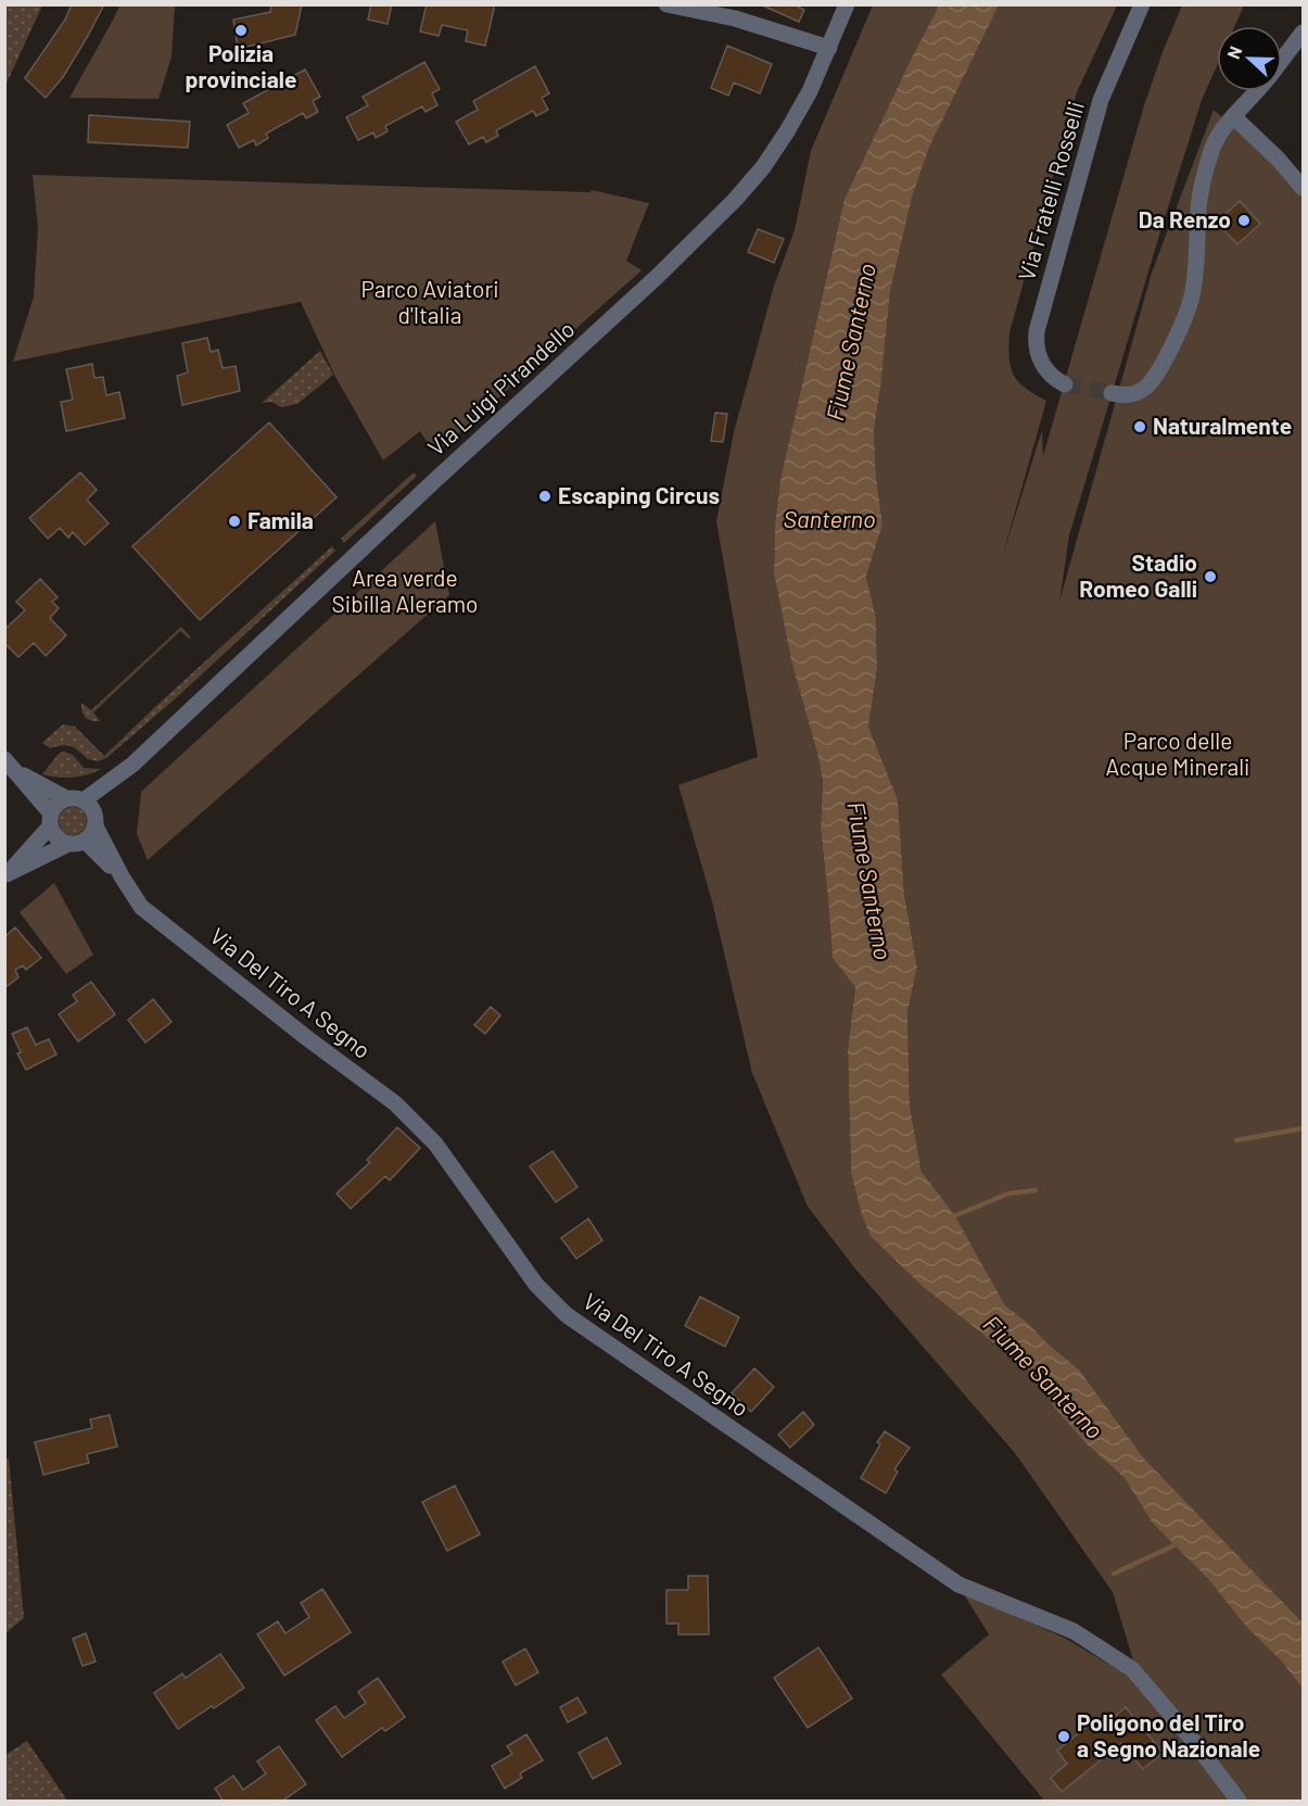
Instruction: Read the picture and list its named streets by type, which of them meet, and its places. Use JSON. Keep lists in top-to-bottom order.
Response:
{
  "streets": {
    "street": ["Via Fratelli Rosselli", "Via Luigi Pirandello", "Via Del Tiro A Segno"]
  },
  "crossings": [
    ["Via Luigi Pirandello", "Via Del Tiro A Segno"]
  ],
  "water": ["Fiume Santerno", "Santerno"],
  "parks": ["Parco Aviatori d'Italia", "Area verde Sibilla Aleramo", "Parco delle Acque Minerali"],
  "places": [
    "Polizia provinciale",
    "Da Renzo",
    "Naturalmente",
    "Escaping Circus",
    "Famila",
    "Stadio Romeo Galli",
    "Poligono del Tiro a Segno Nazionale"
  ],
  "north": "left"
}
